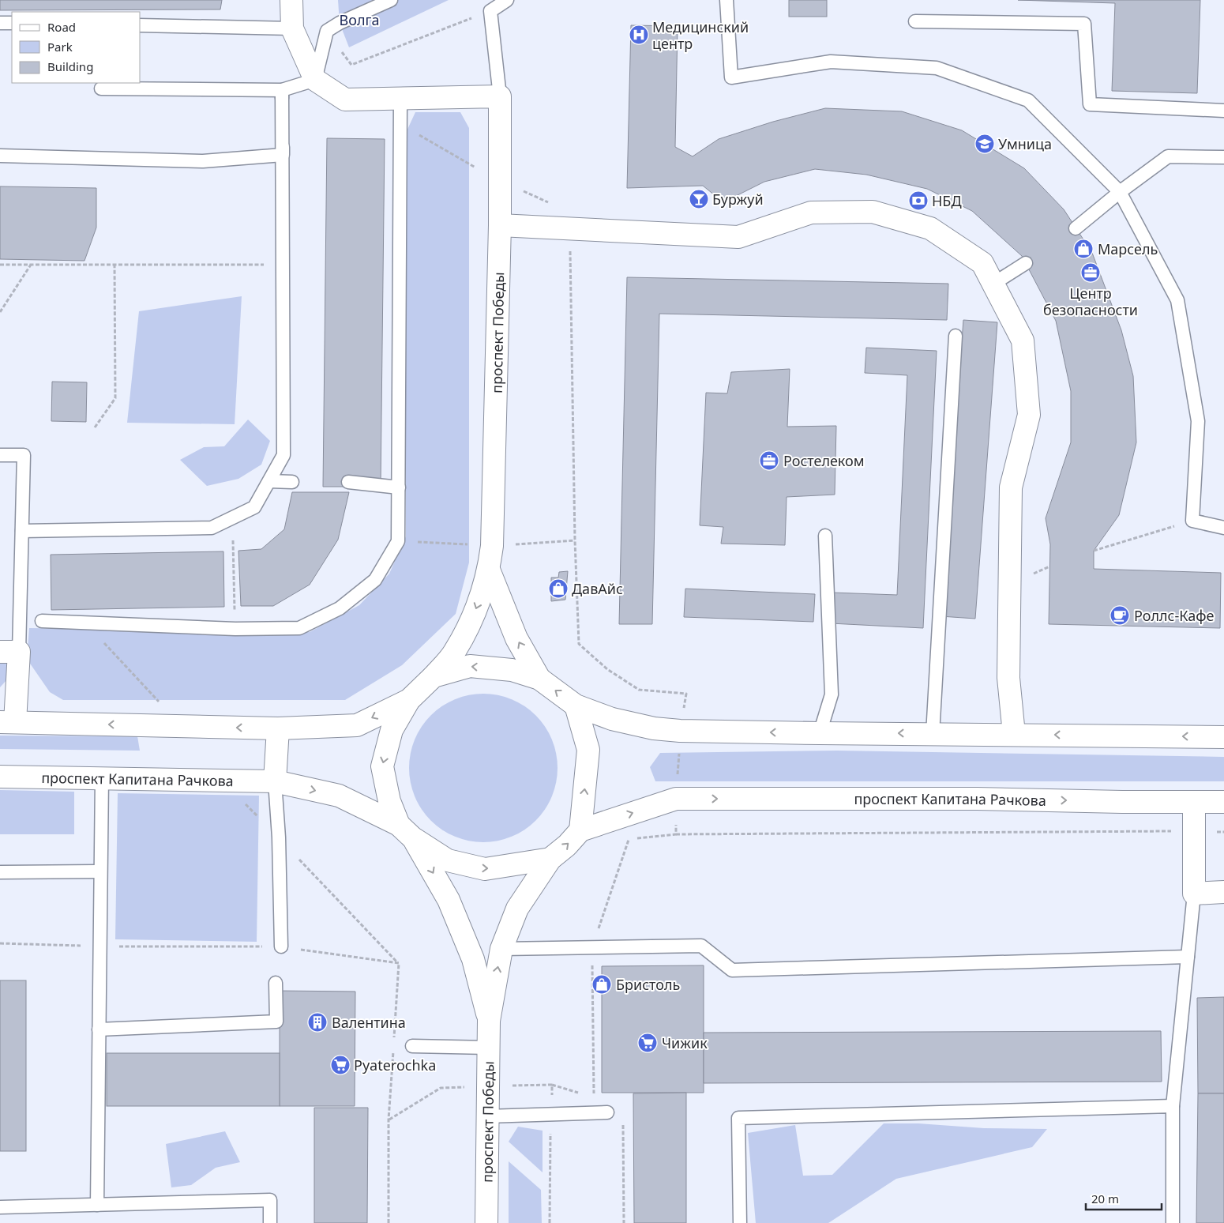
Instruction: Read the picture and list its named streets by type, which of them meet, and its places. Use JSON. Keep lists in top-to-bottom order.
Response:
{
  "streets": {
    "street": ["проспект Победы", "проспект Капитана Рачкова"]
  },
  "parks": ["Волга"],
  "places": {
    "hospital": ["Медицинский центр"],
    "school or university": ["Умница"],
    "bar": ["Буржуй"],
    "bank": ["НБД"],
    "shop": ["Марсель", "ДавАйс", "Бристоль"],
    "office": ["Центр безопасности", "Ростелеком"],
    "cafe": ["Роллс-Кафе"],
    "building": ["Валентина"],
    "supermarket": ["Чижик", "Pyaterochka"]
  },
  "legend": ["Road", "Park", "Building"],
  "scale_bar": "20 m"
}
